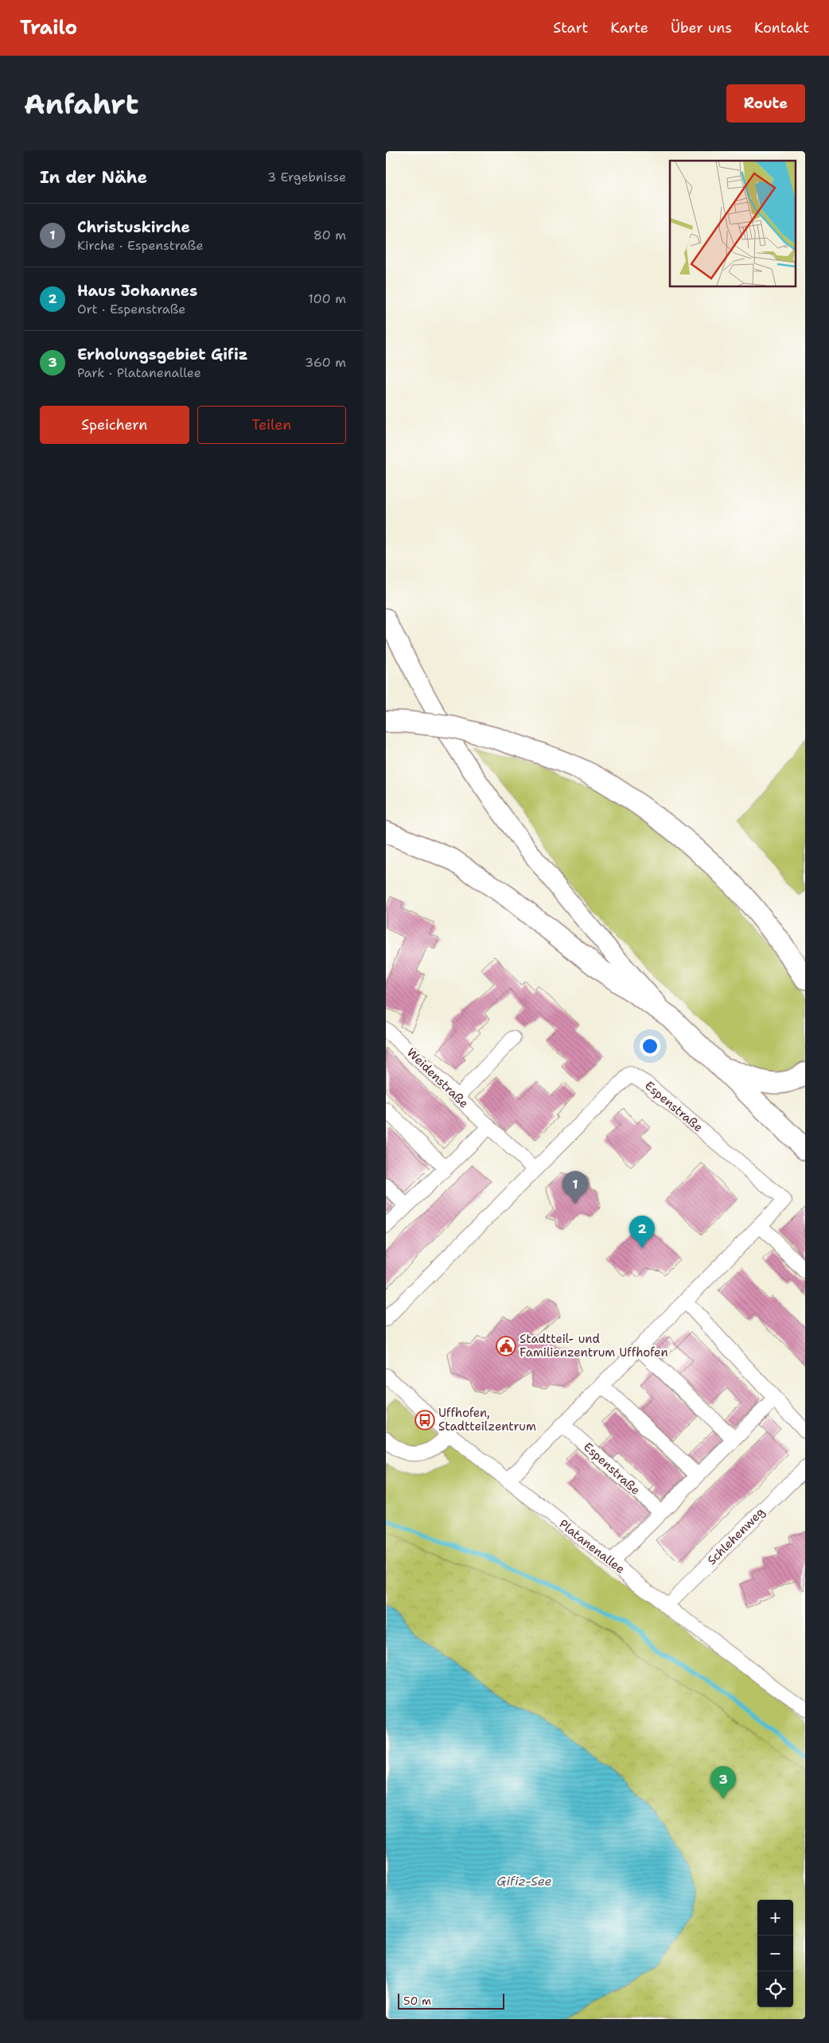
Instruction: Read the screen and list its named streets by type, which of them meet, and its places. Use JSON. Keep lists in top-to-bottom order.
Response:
{
  "streets": {
    "street": [
      "Weidenstraße",
      "Espenstraße",
      "Schlehenweg",
      "Platanenallee"
    ]
  },
  "crossings": [
    ["Weidenstraße", "Espenstraße"],
    ["Espenstraße", "Platanenallee"],
    ["Schlehenweg", "Platanenallee"]
  ],
  "water": ["Gifiz-See"],
  "places": {
    "public building": ["Stadtteil- und Familienzentrum Uffhofen"],
    "bus stop": ["Uffhofen, Stadtteilzentrum"]
  },
  "scale_bar": "50 m",
  "page": {
    "header": "Trailo",
    "nav": [
      "Start",
      "Karte",
      "Über uns",
      "Kontakt"
    ],
    "buttons": [
      "Route",
      ["Speichern", "Teilen"]
    ],
    "title": "Anfahrt",
    "heading": ["In der Nähe", "3 Ergebnisse"],
    "list": [
      {
        "mark": "1",
        "name": "Christuskirche",
        "note": "Kirche · Espenstraße",
        "value": "80 m"
      },
      {
        "mark": "2",
        "name": "Haus Johannes",
        "note": "Ort · Espenstraße",
        "value": "100 m"
      },
      {
        "mark": "3",
        "name": "Erholungsgebiet Gifiz",
        "note": "Park · Platanenallee",
        "value": "360 m"
      }
    ],
    "pins": ["1", "2", "3"],
    "map_buttons": ["+", "−"],
    "scale": "50 m"
  }
}
